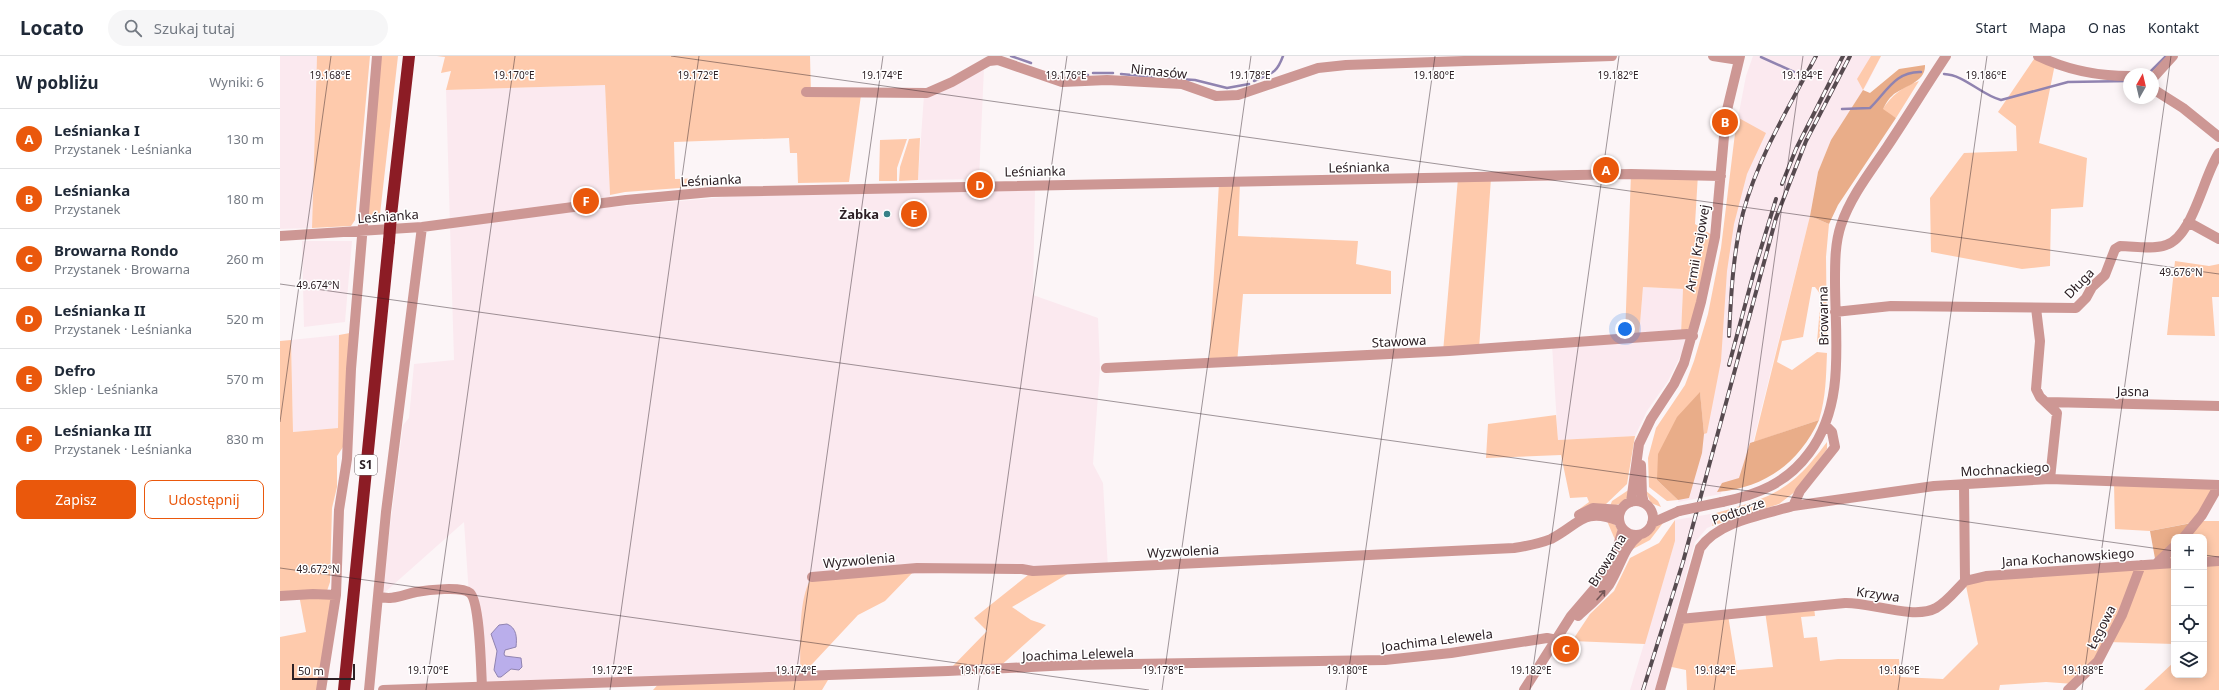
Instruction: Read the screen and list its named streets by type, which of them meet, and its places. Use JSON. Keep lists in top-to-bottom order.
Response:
{
  "streets": {
    "highway": ["S1"],
    "street": [
      "Nimasów",
      "Leśnianka",
      "Armii Krajowej",
      "Długa",
      "Browarna",
      "Stawowa",
      "Jasna",
      "Mochnackiego",
      "Podtorze",
      "Wyzwolenia",
      "Jana Kochanowskiego",
      "Krzywa",
      "Łęgowa",
      "Joachima Lelewela"
    ]
  },
  "crossings": [
    ["Leśnianka", "Armii Krajowej"],
    ["Armii Krajowej", "Browarna"],
    ["Armii Krajowej", "Stawowa"],
    ["Armii Krajowej", "Wyzwolenia"],
    ["Długa", "Browarna"],
    ["Browarna", "Wyzwolenia"],
    ["Browarna", "Joachima Lelewela"],
    ["Mochnackiego", "Podtorze"],
    ["Podtorze", "Krzywa"],
    ["Jana Kochanowskiego", "Krzywa"],
    ["Jana Kochanowskiego", "Łęgowa"]
  ],
  "places": ["Żabka"],
  "scale_bar": "50 m",
  "north": "top",
  "page": {
    "header": "Locato",
    "search": "Szukaj tutaj",
    "nav": [
      "Start",
      "Mapa",
      "O nas",
      "Kontakt"
    ],
    "heading": ["W pobliżu", "Wyniki: 6"],
    "pins": [
      "B",
      "A",
      "D",
      "F",
      "E",
      "C"
    ],
    "list": [
      {
        "mark": "A",
        "name": "Leśnianka I",
        "note": "Przystanek · Leśnianka",
        "value": "130 m"
      },
      {
        "mark": "B",
        "name": "Leśnianka",
        "note": "Przystanek",
        "value": "180 m"
      },
      {
        "mark": "C",
        "name": "Browarna Rondo",
        "note": "Przystanek · Browarna",
        "value": "260 m"
      },
      {
        "mark": "D",
        "name": "Leśnianka II",
        "note": "Przystanek · Leśnianka",
        "value": "520 m"
      },
      {
        "mark": "E",
        "name": "Defro",
        "note": "Sklep · Leśnianka",
        "value": "570 m"
      },
      {
        "mark": "F",
        "name": "Leśnianka III",
        "note": "Przystanek · Leśnianka",
        "value": "830 m"
      }
    ],
    "buttons": ["Zapisz", "Udostępnij"],
    "map_buttons": ["+", "−"],
    "scale": "50 m"
  },
  "coordinates": [
    "19.168°E",
    "19.170°E",
    "19.172°E",
    "19.174°E",
    "19.176°E",
    "19.178°E",
    "19.180°E",
    "19.182°E",
    "19.184°E",
    "19.186°E",
    "49.676°N",
    "49.674°N",
    "49.672°N",
    "19.188°E"
  ]
}
